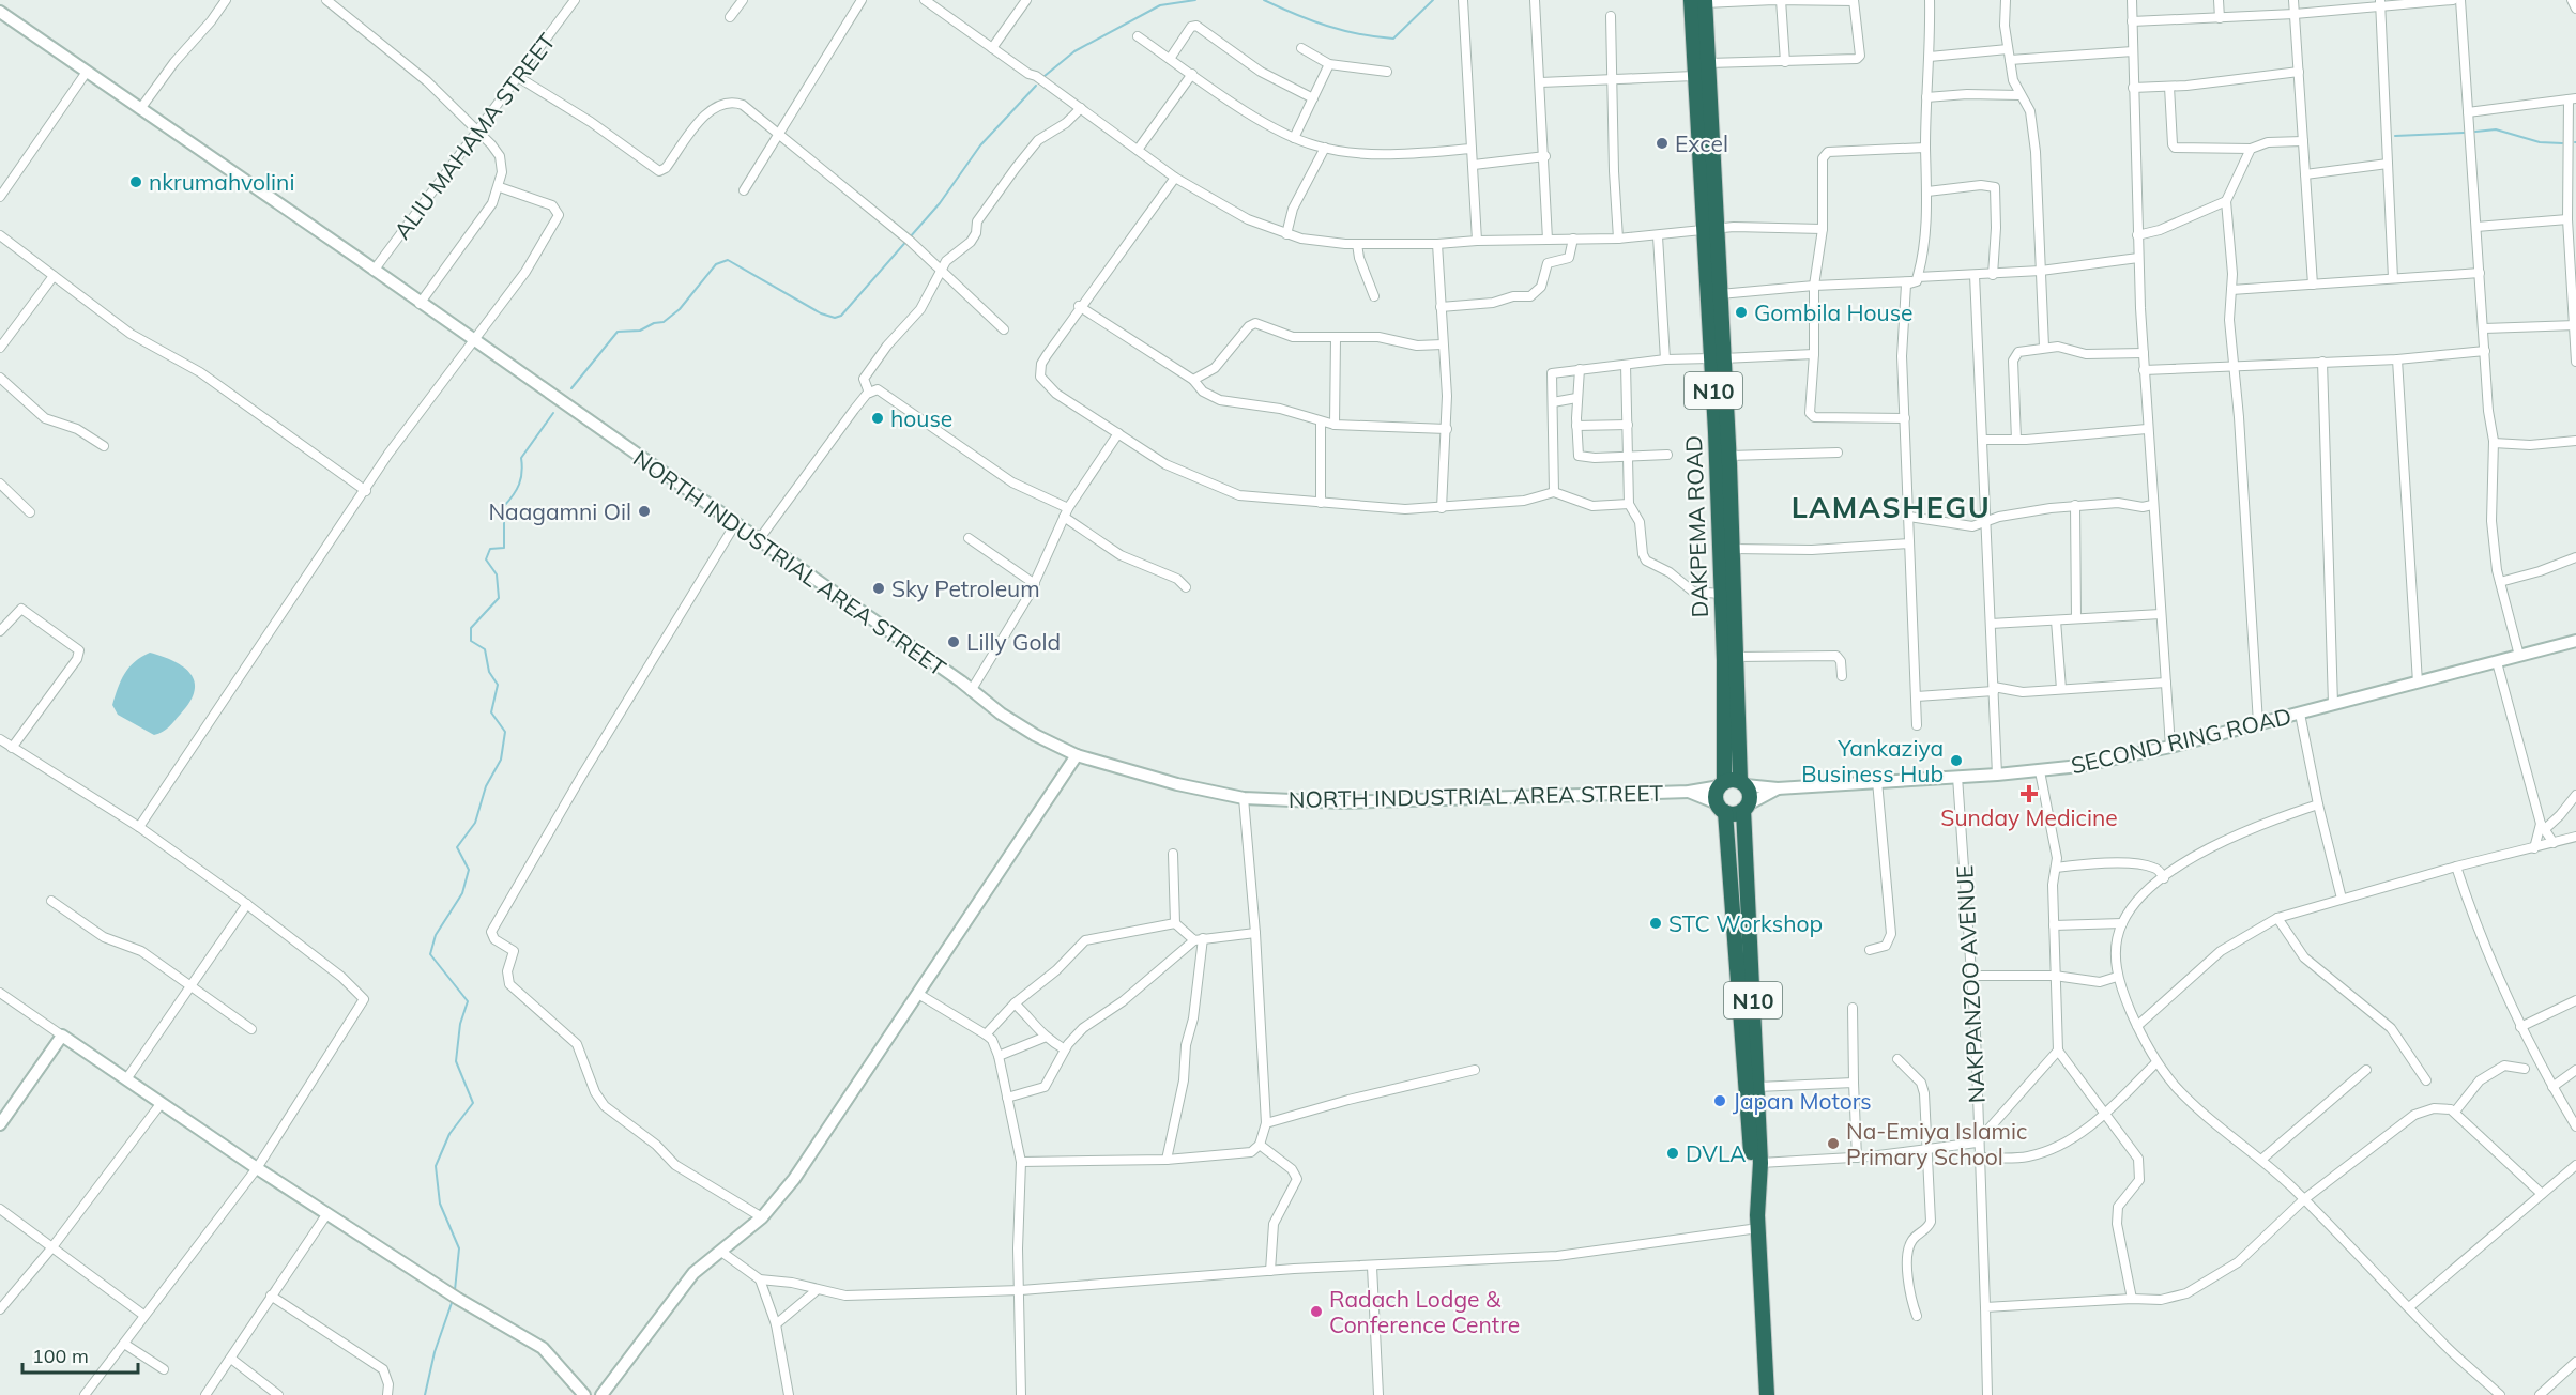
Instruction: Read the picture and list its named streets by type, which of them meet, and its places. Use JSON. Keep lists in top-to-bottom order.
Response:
{
  "streets": {
    "highway": ["N10", "DAKPEMA ROAD"],
    "main road": ["NORTH INDUSTRIAL AREA STREET", "SECOND RING ROAD"],
    "street": ["ALIU MAHAMA STREET", "NAKPANZOO AVENUE"]
  },
  "crossings": [
    ["ALIU MAHAMA STREET", "NORTH INDUSTRIAL AREA STREET"],
    ["N10", "DAKPEMA ROAD"],
    ["N10", "NORTH INDUSTRIAL AREA STREET"],
    ["N10", "SECOND RING ROAD"],
    ["DAKPEMA ROAD", "NORTH INDUSTRIAL AREA STREET"],
    ["DAKPEMA ROAD", "SECOND RING ROAD"],
    ["NORTH INDUSTRIAL AREA STREET", "SECOND RING ROAD"],
    ["SECOND RING ROAD", "NAKPANZOO AVENUE"]
  ],
  "districts": ["LAMASHEGU"],
  "places": {
    "other": [
      "Excel",
      "nkrumahvolini",
      "Gombila House",
      "house",
      "Naagamni Oil",
      "Sky Petroleum",
      "Lilly Gold",
      "Yankaziya Business Hub",
      "STC Workshop",
      "Japan Motors",
      "Na-Emiya Islamic Primary School",
      "DVLA",
      "Radach Lodge & Conference Centre"
    ],
    "health": ["Sunday Medicine"]
  },
  "scale_bar": "100 m"
}
